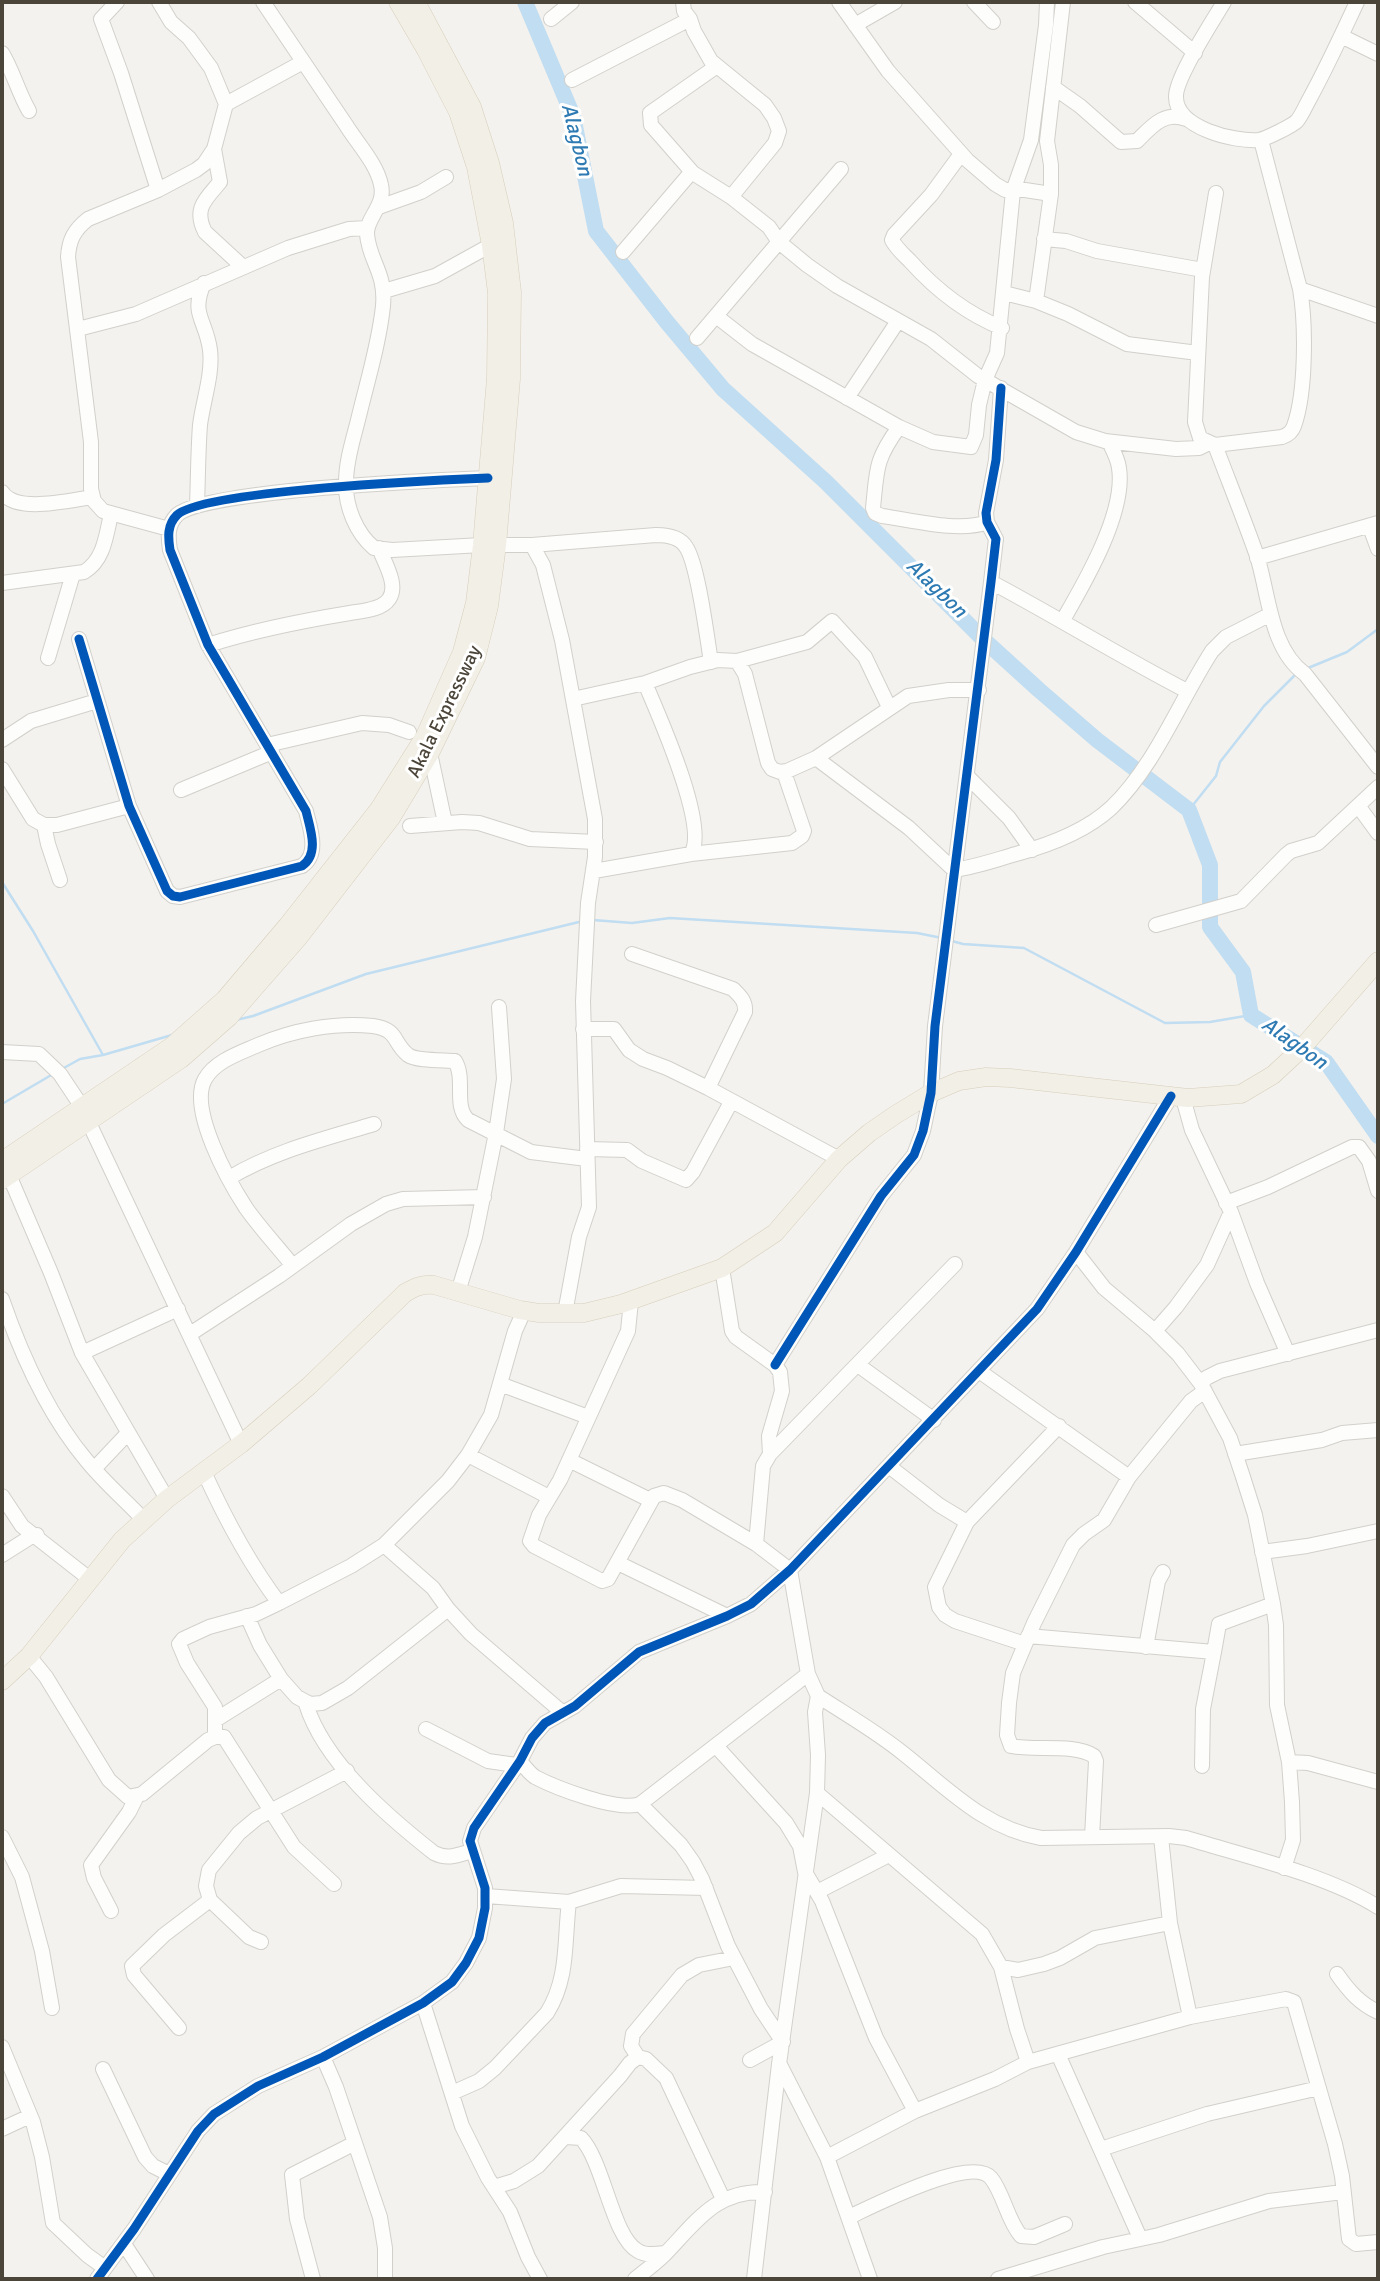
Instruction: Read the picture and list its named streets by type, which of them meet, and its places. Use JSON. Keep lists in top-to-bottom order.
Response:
{
  "streets": {
    "main road": ["Akala Expressway"]
  },
  "water": ["Alagbon"]
}
